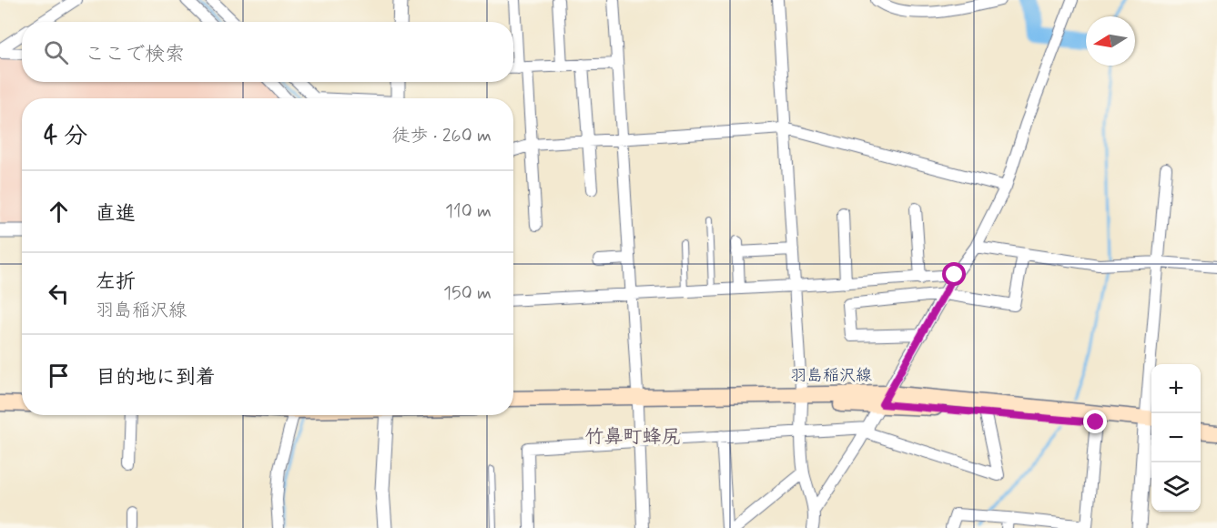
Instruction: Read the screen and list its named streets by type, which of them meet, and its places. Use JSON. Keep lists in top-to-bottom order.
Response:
{
  "streets": {
    "main road": ["羽島稲沢線"]
  },
  "districts": ["竹鼻町蜂尻"],
  "north": "left",
  "page": {
    "search": "ここで検索",
    "heading": ["4 分", "徒歩 · 260 m"],
    "list": [
      ["直進", "110 m"],
      ["左折", "羽島稲沢線", "150 m"],
      "目的地に到着"
    ],
    "map_buttons": ["+", "−"]
  }
}
